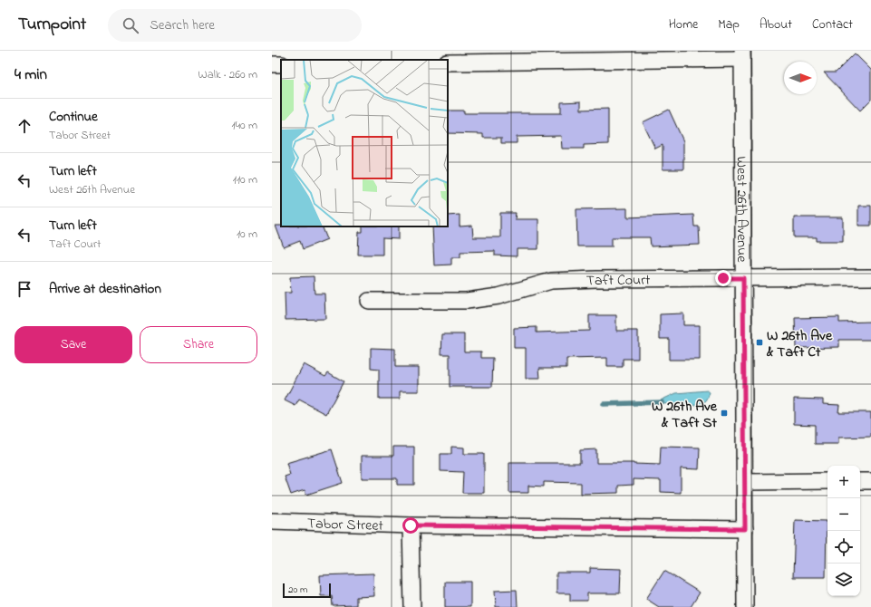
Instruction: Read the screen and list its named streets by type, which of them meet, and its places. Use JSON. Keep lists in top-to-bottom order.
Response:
{
  "streets": {
    "street": ["West 26th Avenue", "Taft Court", "Tabor Street"]
  },
  "crossings": [
    ["West 26th Avenue", "Taft Court"],
    ["West 26th Avenue", "Tabor Street"]
  ],
  "places": {
    "transit": ["W 26th Ave & Taft Ct", "W 26th Ave & Taft St"]
  },
  "scale_bar": "20 m",
  "north": "right",
  "page": {
    "header": "Turnpoint",
    "search": "Search here",
    "nav": [
      "Home",
      "Map",
      "About",
      "Contact"
    ],
    "heading": ["4 min", "Walk · 260 m"],
    "list": [
      ["Continue", "Tabor Street", "140 m"],
      ["Turn left", "West 26th Avenue", "110 m"],
      ["Turn left", "Taft Court", "10 m"],
      "Arrive at destination"
    ],
    "buttons": ["Save", "Share"],
    "map_buttons": ["+", "−"],
    "scale": "20 m"
  }
}
